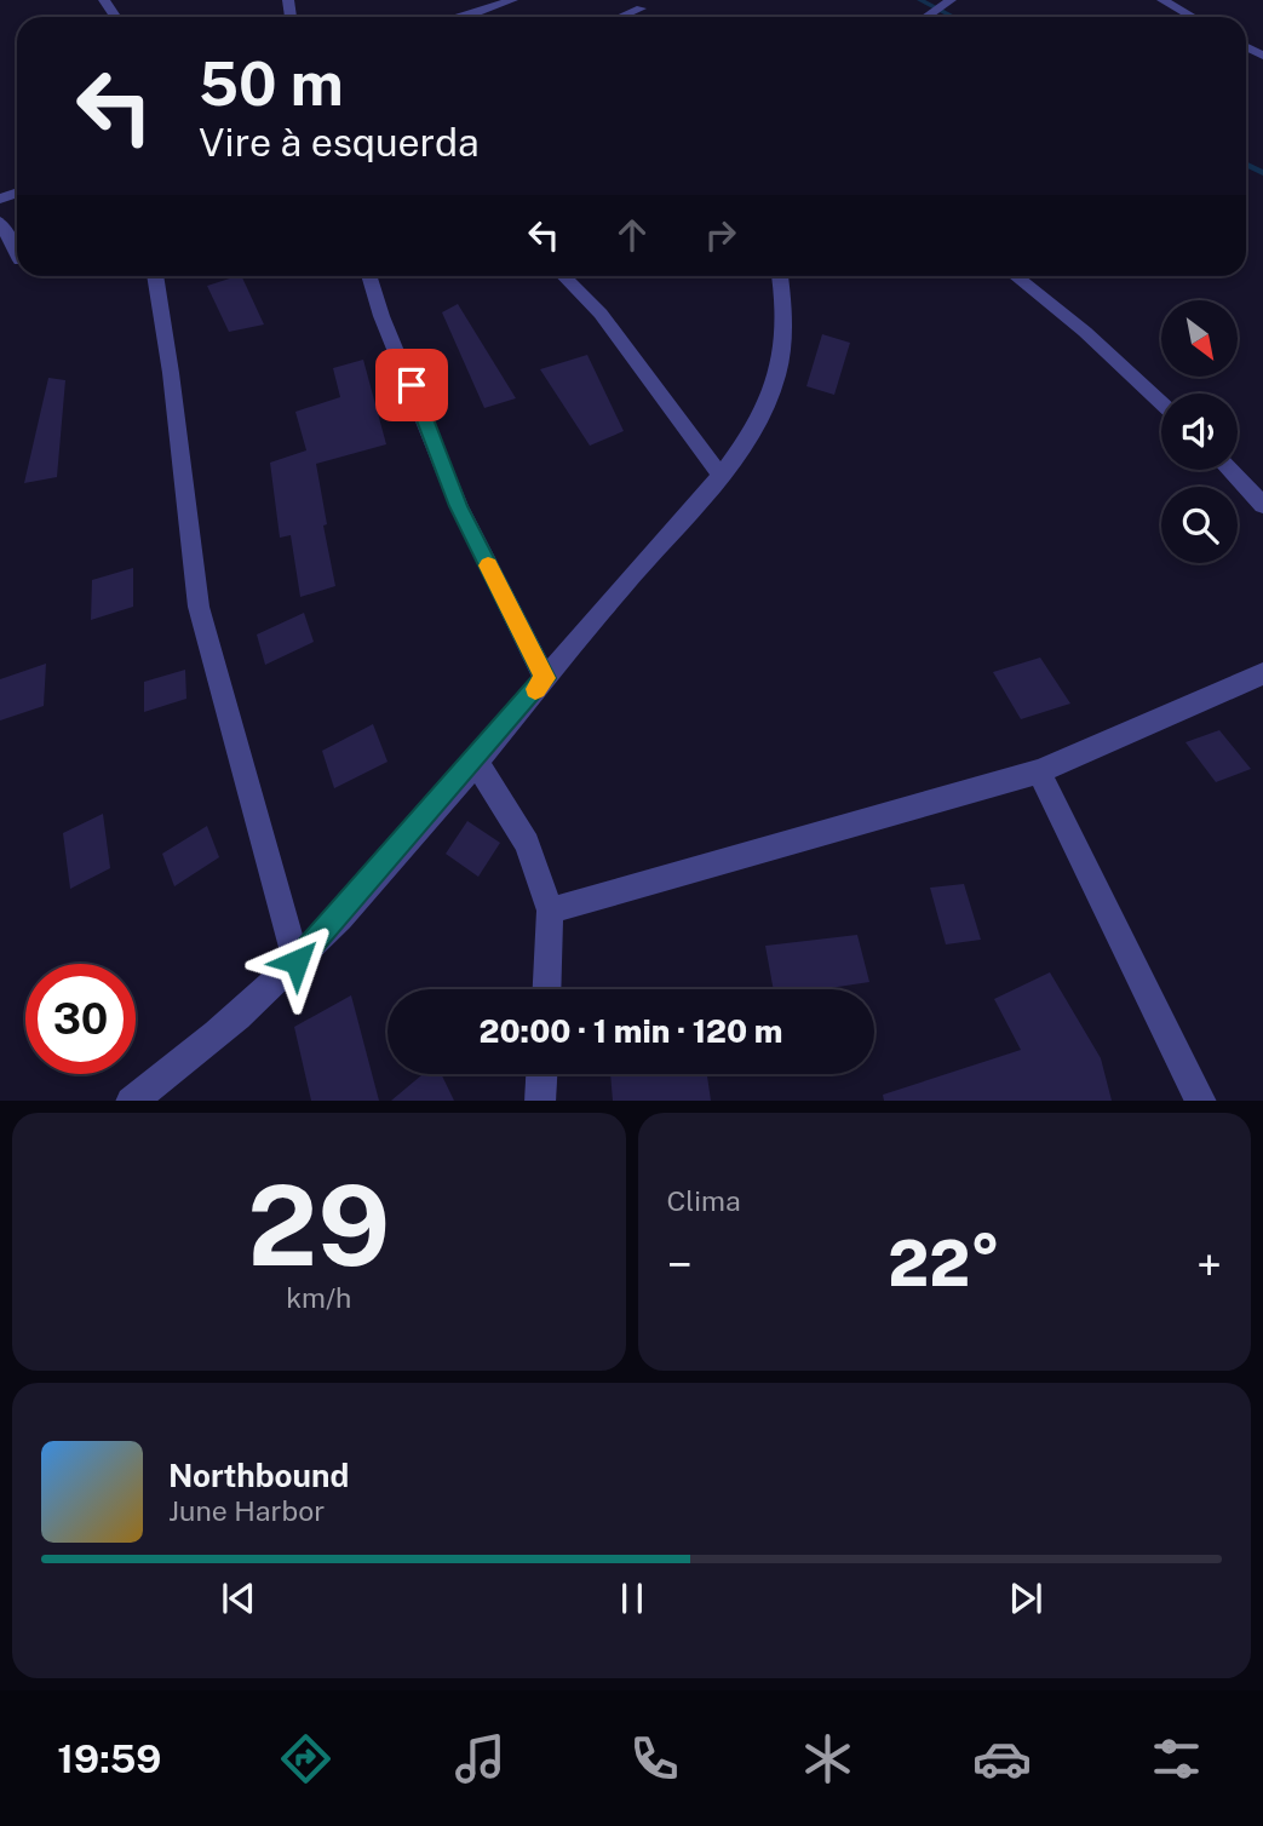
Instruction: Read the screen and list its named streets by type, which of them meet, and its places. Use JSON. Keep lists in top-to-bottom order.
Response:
{
  "north": "bottom right",
  "page": {
    "turn": ["50 m", "Vire à esquerda"],
    "limit": "30",
    "trip": "20:00 · 1 min · 120 m",
    "tile": [
      ["29", "km/h"],
      "Clima"
    ],
    "heat": ["−", "22°", "+"],
    "song": ["Northbound", "June Harbor"],
    "tabs": "19:59"
  }
}
